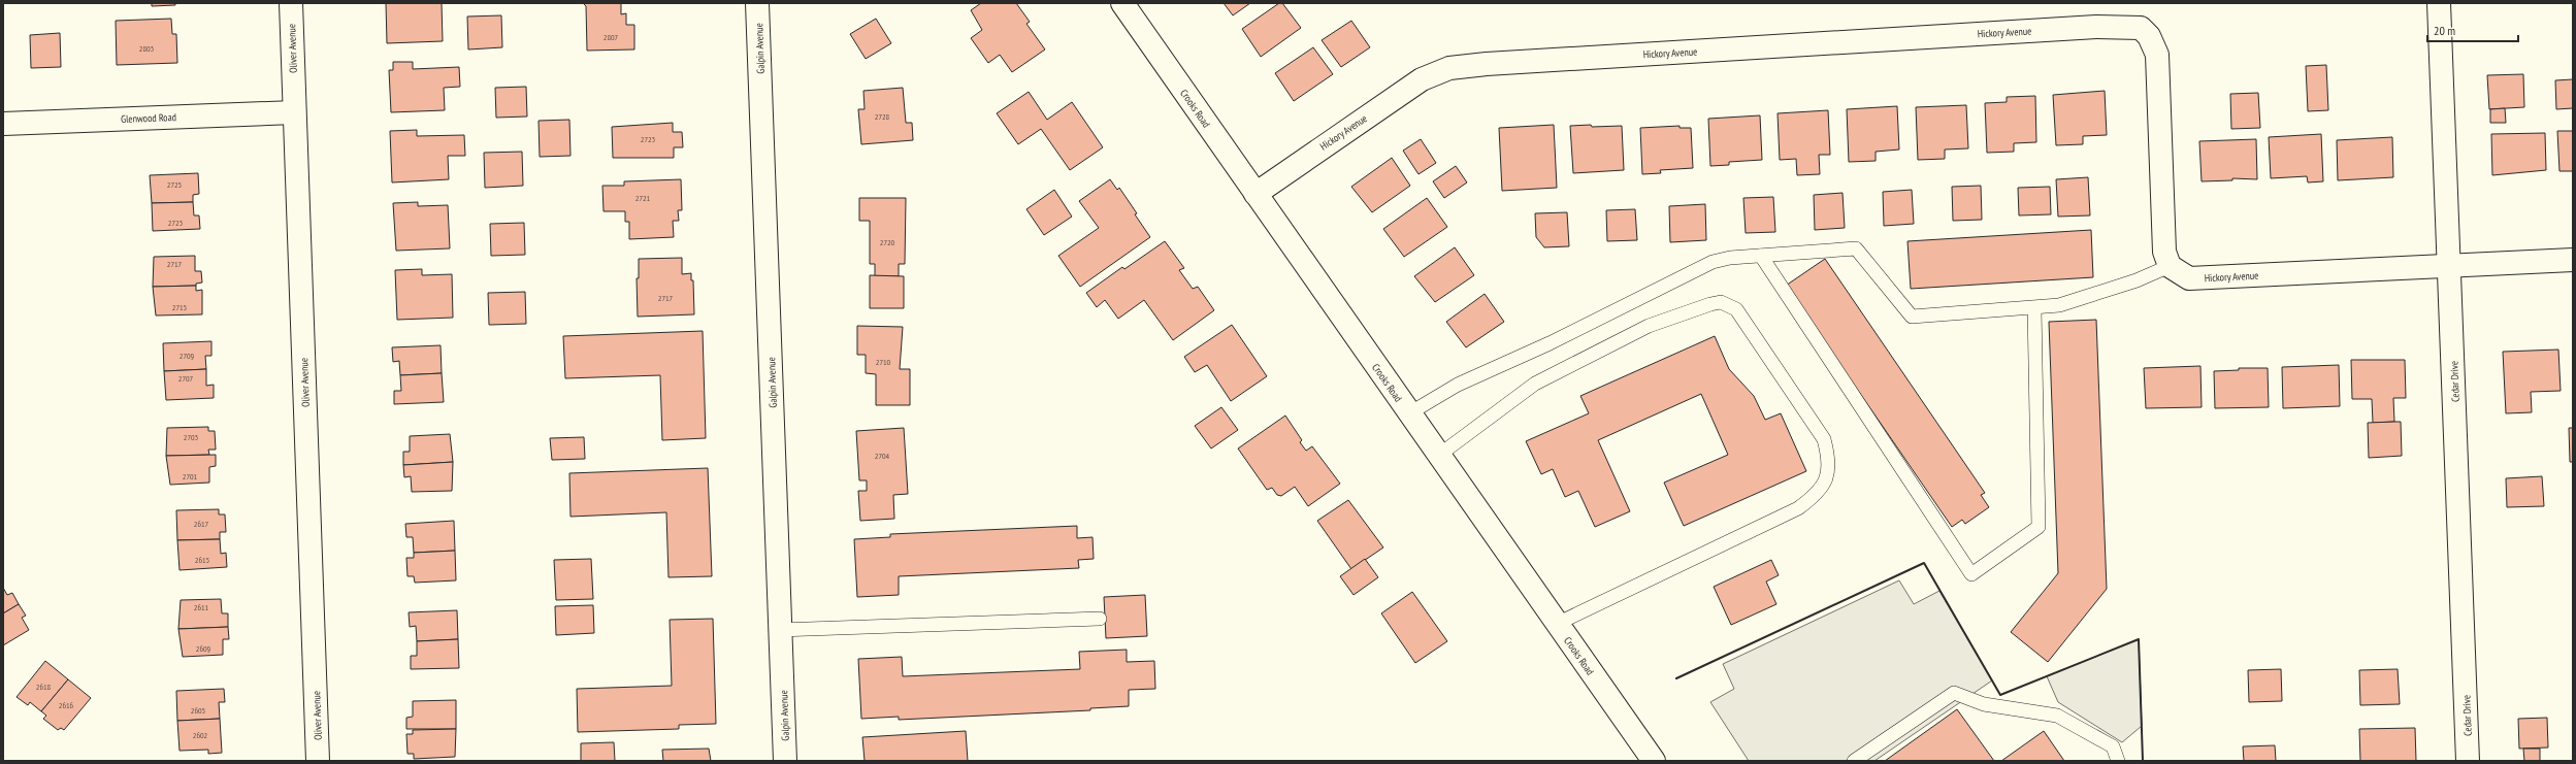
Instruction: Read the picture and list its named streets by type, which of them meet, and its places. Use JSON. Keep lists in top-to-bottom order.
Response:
{
  "streets": {
    "street": [
      "Hickory Avenue",
      "Oliver Avenue",
      "Galpin Avenue",
      "Crooks Road",
      "Glenwood Road",
      "Cedar Drive"
    ]
  },
  "crossings": [
    ["Hickory Avenue", "Crooks Road"],
    ["Hickory Avenue", "Cedar Drive"],
    ["Oliver Avenue", "Glenwood Road"]
  ],
  "house_numbers": [
    "2807",
    "2803",
    "2728",
    "2723",
    "2725",
    "2721",
    "2723",
    "2720",
    "2717",
    "2717",
    "2715",
    "2709",
    "2710",
    "2707",
    "2703",
    "2704",
    "2701",
    "2617",
    "2615",
    "2611",
    "2609",
    "2618",
    "2616",
    "2605",
    "2602"
  ],
  "scale_bar": "20 m"
}
